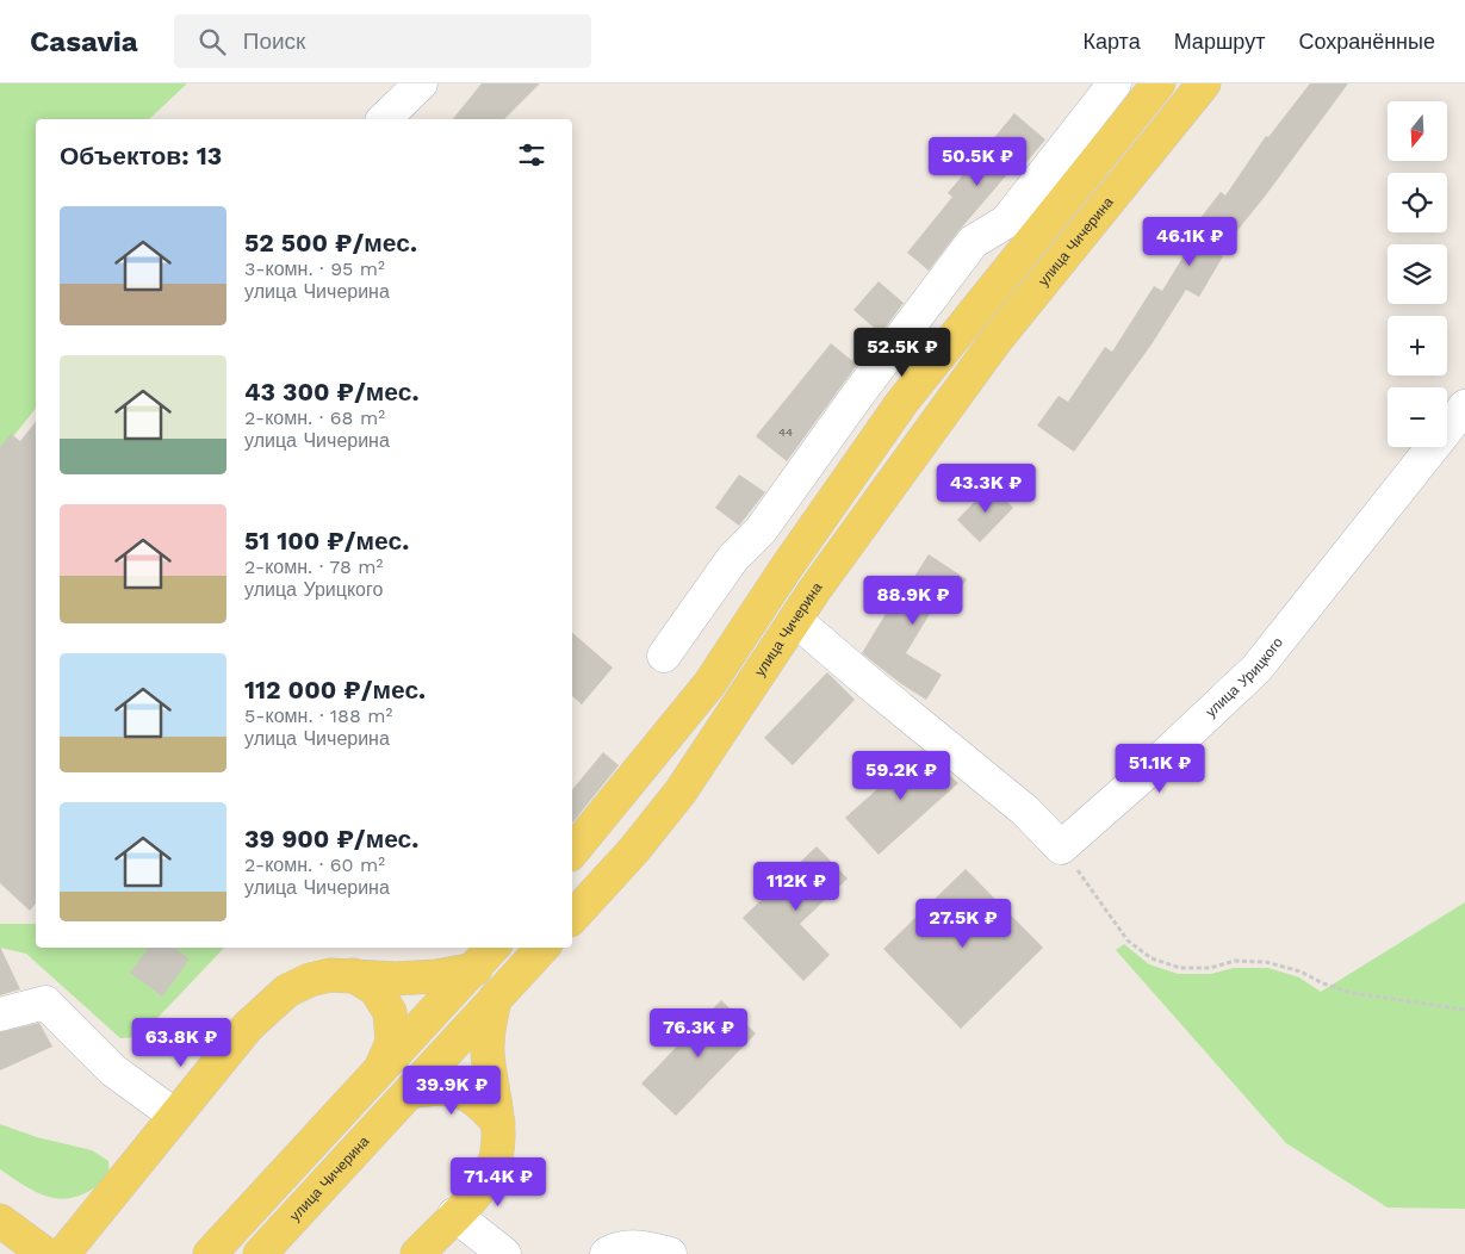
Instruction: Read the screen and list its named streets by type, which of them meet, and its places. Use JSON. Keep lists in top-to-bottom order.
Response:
{
  "streets": {
    "main road": ["улица Чичерина"],
    "street": ["улица Урицкого"]
  },
  "house_numbers": ["44"],
  "north": "bottom",
  "page": {
    "header": "Casavia",
    "search": "Поиск",
    "nav": ["Карта", "Маршрут", "Сохранённые"],
    "map_buttons": ["+", "−"],
    "heading": "Объектов: 13",
    "price": [
      "50.5K ₽",
      "46.1K ₽",
      "52.5K ₽",
      "43.3K ₽",
      "88.9K ₽",
      "51.1K ₽",
      "59.2K ₽",
      "112K ₽",
      "27.5K ₽",
      "76.3K ₽",
      "63.8K ₽",
      "39.9K ₽",
      "71.4K ₽"
    ],
    "list": [
      {
        "name": "52 500 ₽/мес.",
        "note": "3-комн. · 95 m² · улица Чичерина"
      },
      {
        "name": "43 300 ₽/мес.",
        "note": "2-комн. · 68 m² · улица Чичерина"
      },
      {
        "name": "51 100 ₽/мес.",
        "note": "2-комн. · 78 m² · улица Урицкого"
      },
      {
        "name": "112 000 ₽/мес.",
        "note": "5-комн. · 188 m² · улица Чичерина"
      },
      {
        "name": "39 900 ₽/мес.",
        "note": "2-комн. · 60 m² · улица Чичерина"
      }
    ]
  }
}
